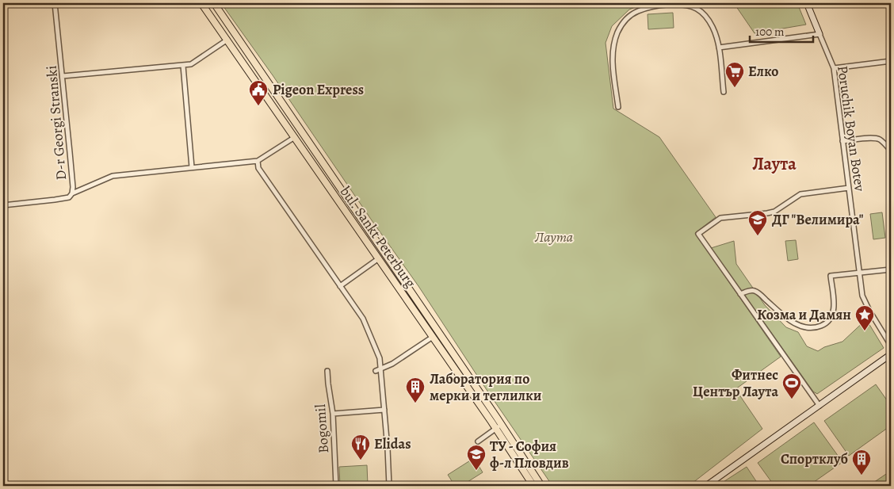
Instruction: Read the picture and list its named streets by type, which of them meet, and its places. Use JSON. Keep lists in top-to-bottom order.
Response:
{
  "streets": {
    "main road": ["bul. Sankt Peterburg"],
    "street": ["D-r Georgi Stranski", "Poruchik Boyan Botev", "Bogomil"]
  },
  "districts": ["Лаута"],
  "parks": ["Лаута"],
  "places": {
    "supermarket": ["Елко"],
    "public building": ["Pigeon Express"],
    "school or university": ["ДГ \"Велимира\"", "ТУ - София ф-л Пловдив"],
    "place": ["Козма и Дамян"],
    "sports": ["Фитнес Център Лаута"],
    "building": ["Лаборатория по мерки и теглилки", "Спортклуб"],
    "restaurant": ["Elidas"]
  },
  "scale_bar": "100 m"
}
